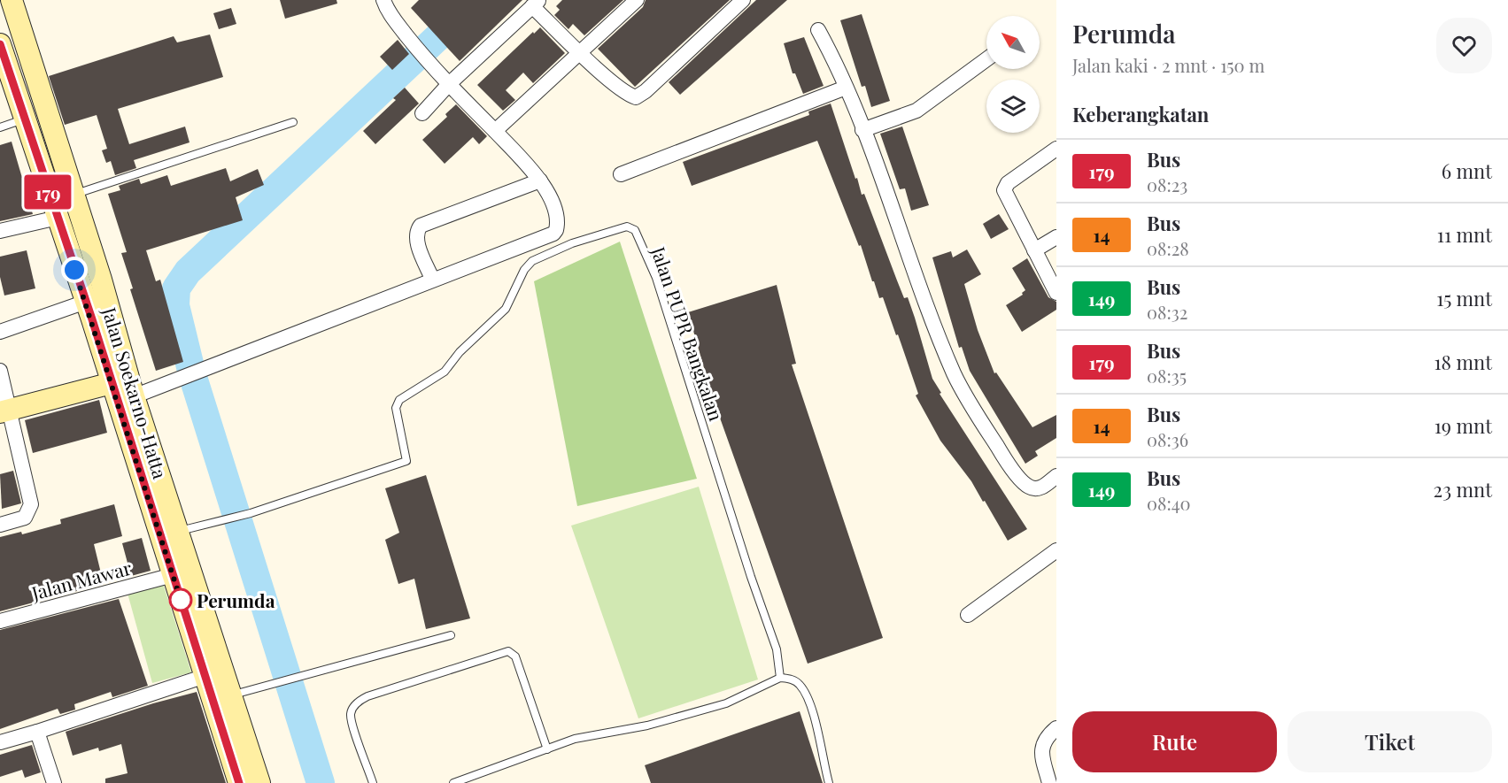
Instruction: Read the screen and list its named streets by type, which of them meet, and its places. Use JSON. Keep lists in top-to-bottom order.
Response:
{
  "streets": {
    "main road": ["Jalan Soekarno-Hatta"],
    "street": ["Jalan Mawar"],
    "lane": ["Jalan PUPR Bangkalan"]
  },
  "crossings": [
    ["Jalan PUPR Bangkalan", "Jalan Soekarno-Hatta"],
    ["Jalan Soekarno-Hatta", "Jalan Mawar"]
  ],
  "places": ["Perumda"],
  "lines": ["bus line 179"],
  "north": "top left",
  "page": {
    "on_map": "179",
    "heading": [
      ["Perumda", "Jalan kaki · 2 mnt · 150 m"],
      "Keberangkatan"
    ],
    "list": [
      {
        "mark": "179",
        "name": "Bus",
        "note": "08:23",
        "value": "6 mnt"
      },
      {
        "mark": "14",
        "name": "Bus",
        "note": "08:28",
        "value": "11 mnt"
      },
      {
        "mark": "149",
        "name": "Bus",
        "note": "08:32",
        "value": "15 mnt"
      },
      {
        "mark": "179",
        "name": "Bus",
        "note": "08:35",
        "value": "18 mnt"
      },
      {
        "mark": "14",
        "name": "Bus",
        "note": "08:36",
        "value": "19 mnt"
      },
      {
        "mark": "149",
        "name": "Bus",
        "note": "08:40",
        "value": "23 mnt"
      }
    ],
    "buttons": ["Rute", "Tiket"]
  }
}
